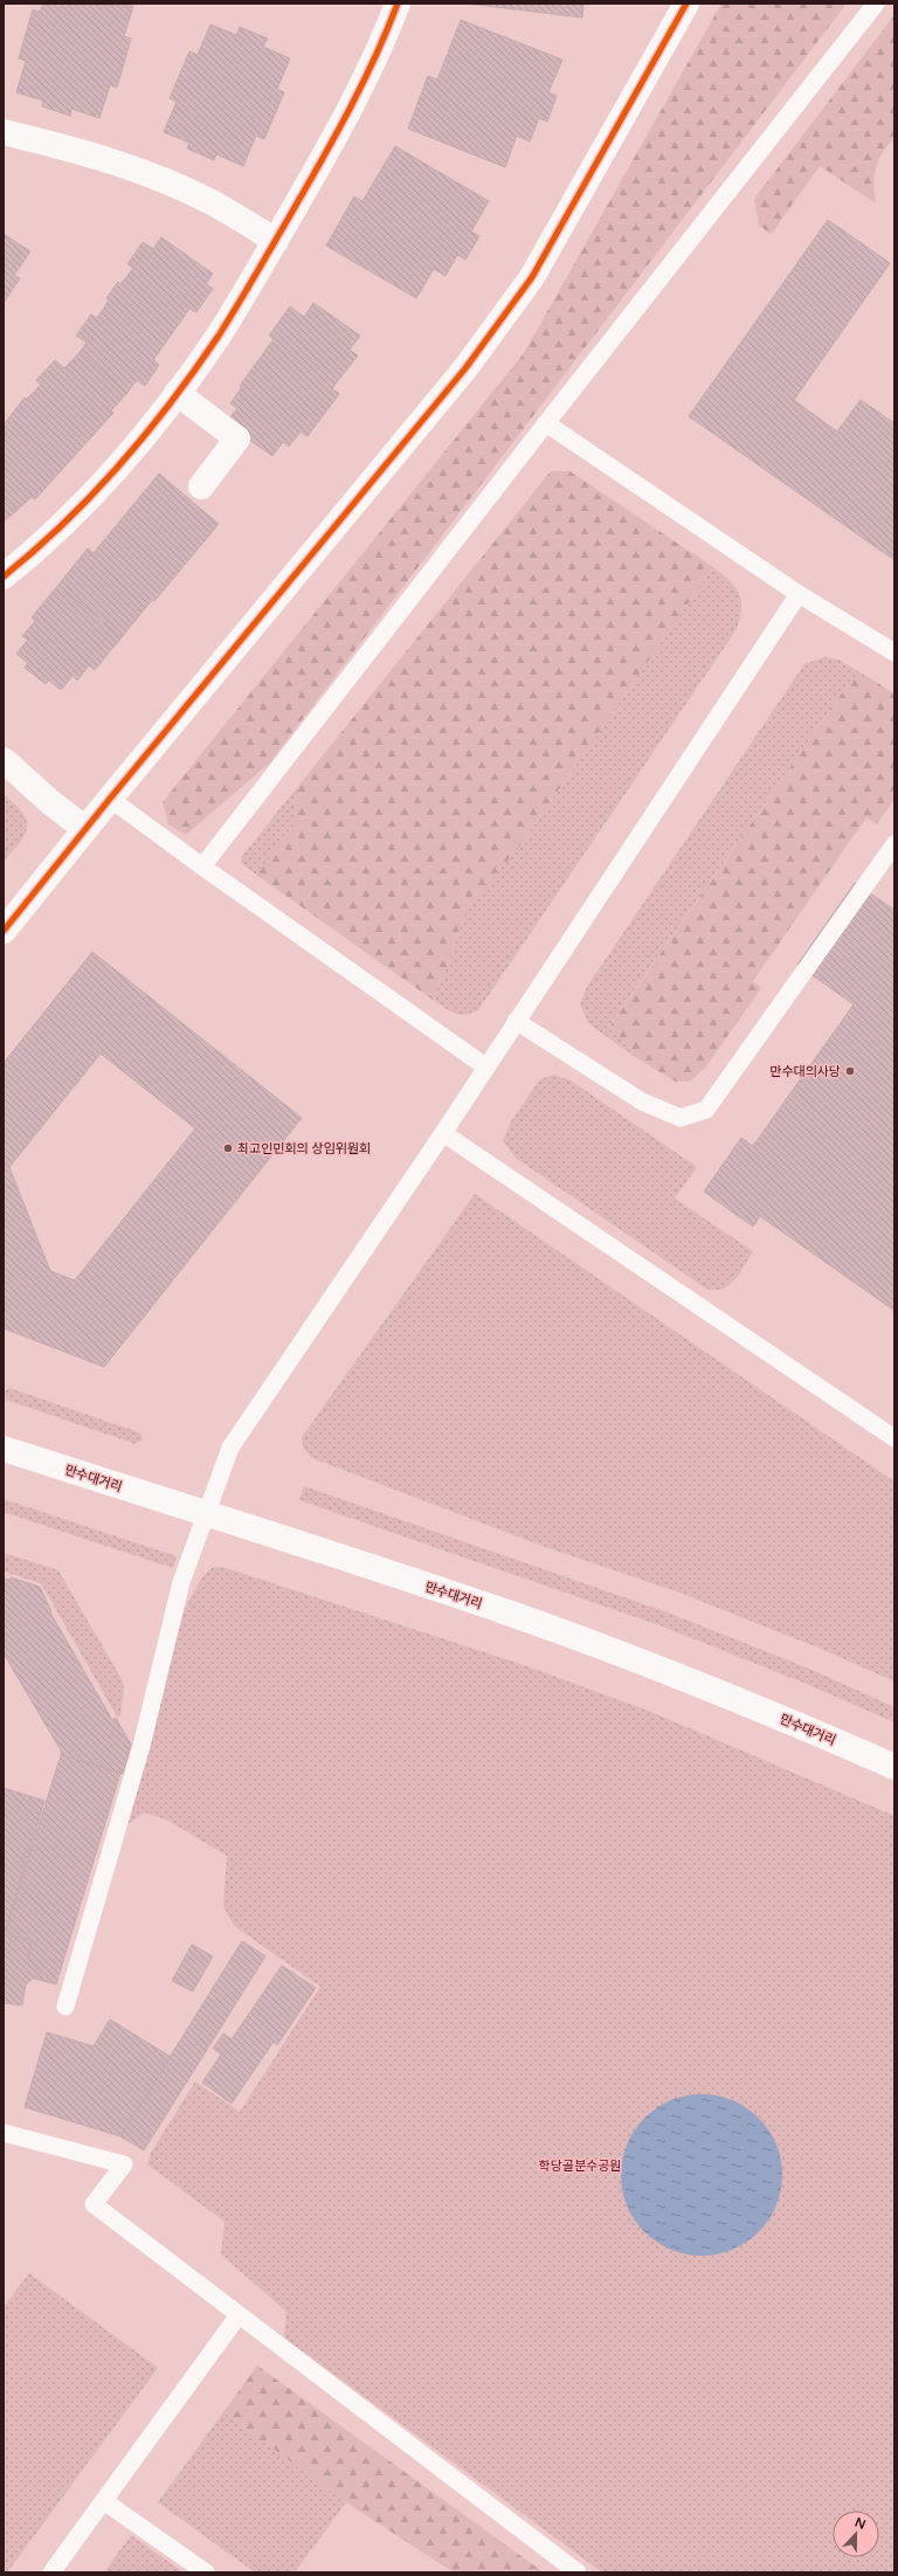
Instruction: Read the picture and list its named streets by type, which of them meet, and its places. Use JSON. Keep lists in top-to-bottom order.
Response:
{
  "streets": {
    "street": ["만수대거리"]
  },
  "parks": ["학당골분수공원"],
  "places": ["만수대의사당", "최고인민회의 상임위원회"],
  "north": "top"
}
